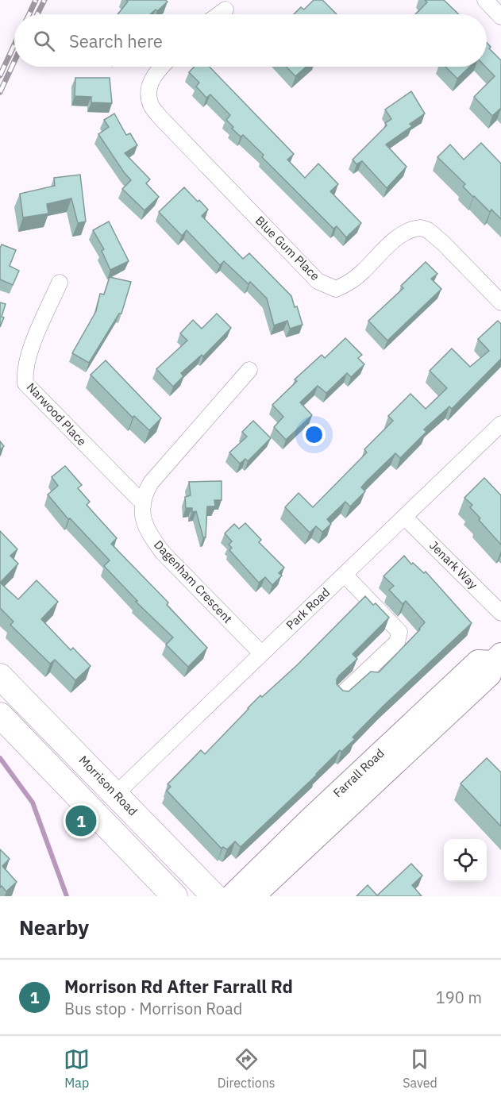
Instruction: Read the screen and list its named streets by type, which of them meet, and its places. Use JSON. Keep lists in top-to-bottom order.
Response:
{
  "streets": {
    "main road": ["Farrall Road", "Morrison Road"],
    "street": [
      "Blue Gum Place",
      "Narwood Place",
      "Jenark Way",
      "Dagenham Crescent",
      "Park Road"
    ]
  },
  "crossings": [
    ["Narwood Place", "Dagenham Crescent"],
    ["Jenark Way", "Park Road"],
    ["Dagenham Crescent", "Park Road"],
    ["Park Road", "Morrison Road"]
  ],
  "page": {
    "search": "Search here",
    "pins": "1",
    "heading": "Nearby",
    "list": [
      {
        "mark": "1",
        "name": "Morrison Rd After Farrall Rd",
        "note": "Bus stop · Morrison Road",
        "value": "190 m"
      }
    ],
    "nav": ["Map", "Directions", "Saved"]
  }
}
